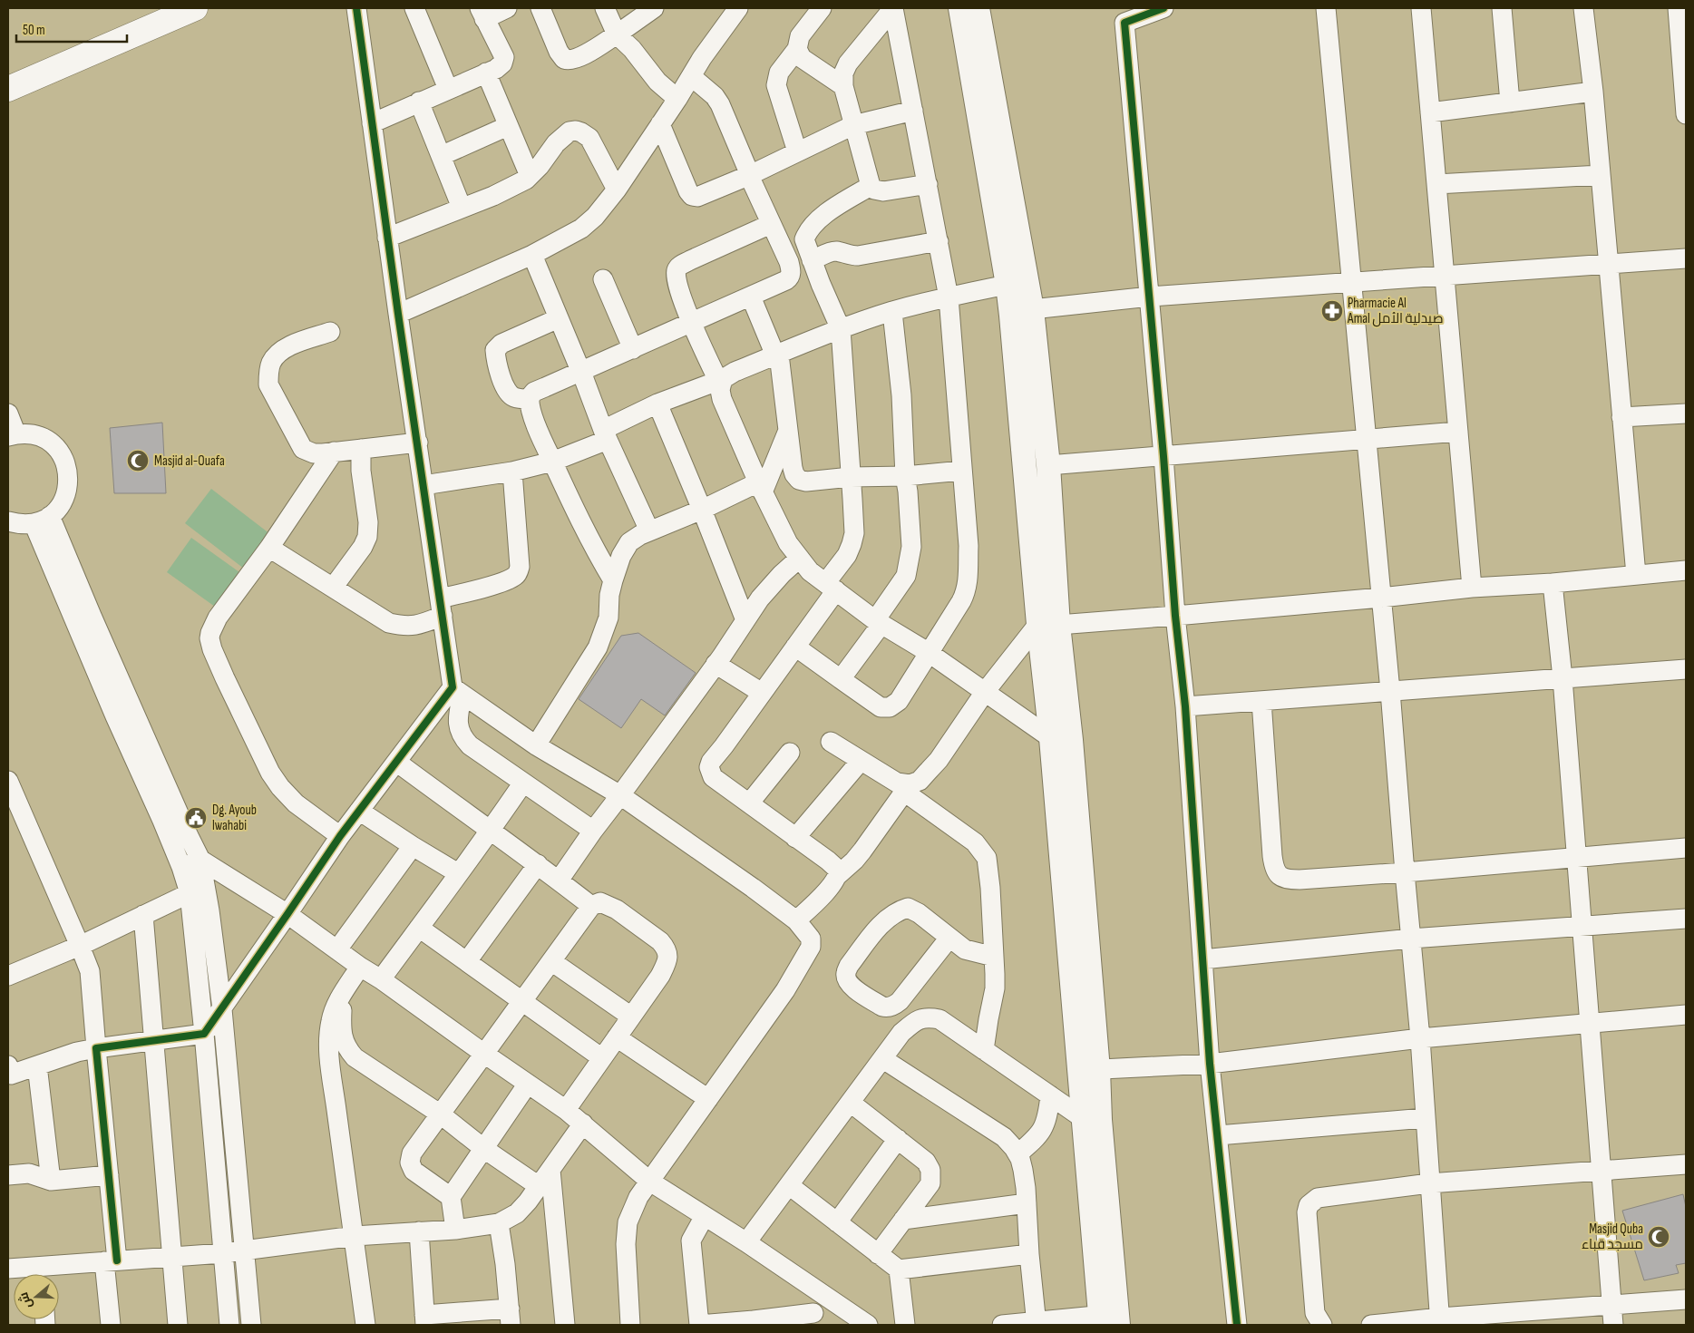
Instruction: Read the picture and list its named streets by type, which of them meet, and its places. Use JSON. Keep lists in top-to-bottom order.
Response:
{
  "places": {
    "pharmacy": ["Pharmacie Al Amal صيدلية الأمل"],
    "mosque": ["Masjid al-Ouafa", "Masjid Quba مسجد قباء"],
    "public building": ["Dg. Ayoub lwahabi"]
  },
  "scale_bar": "50 m",
  "north": "left"
}
